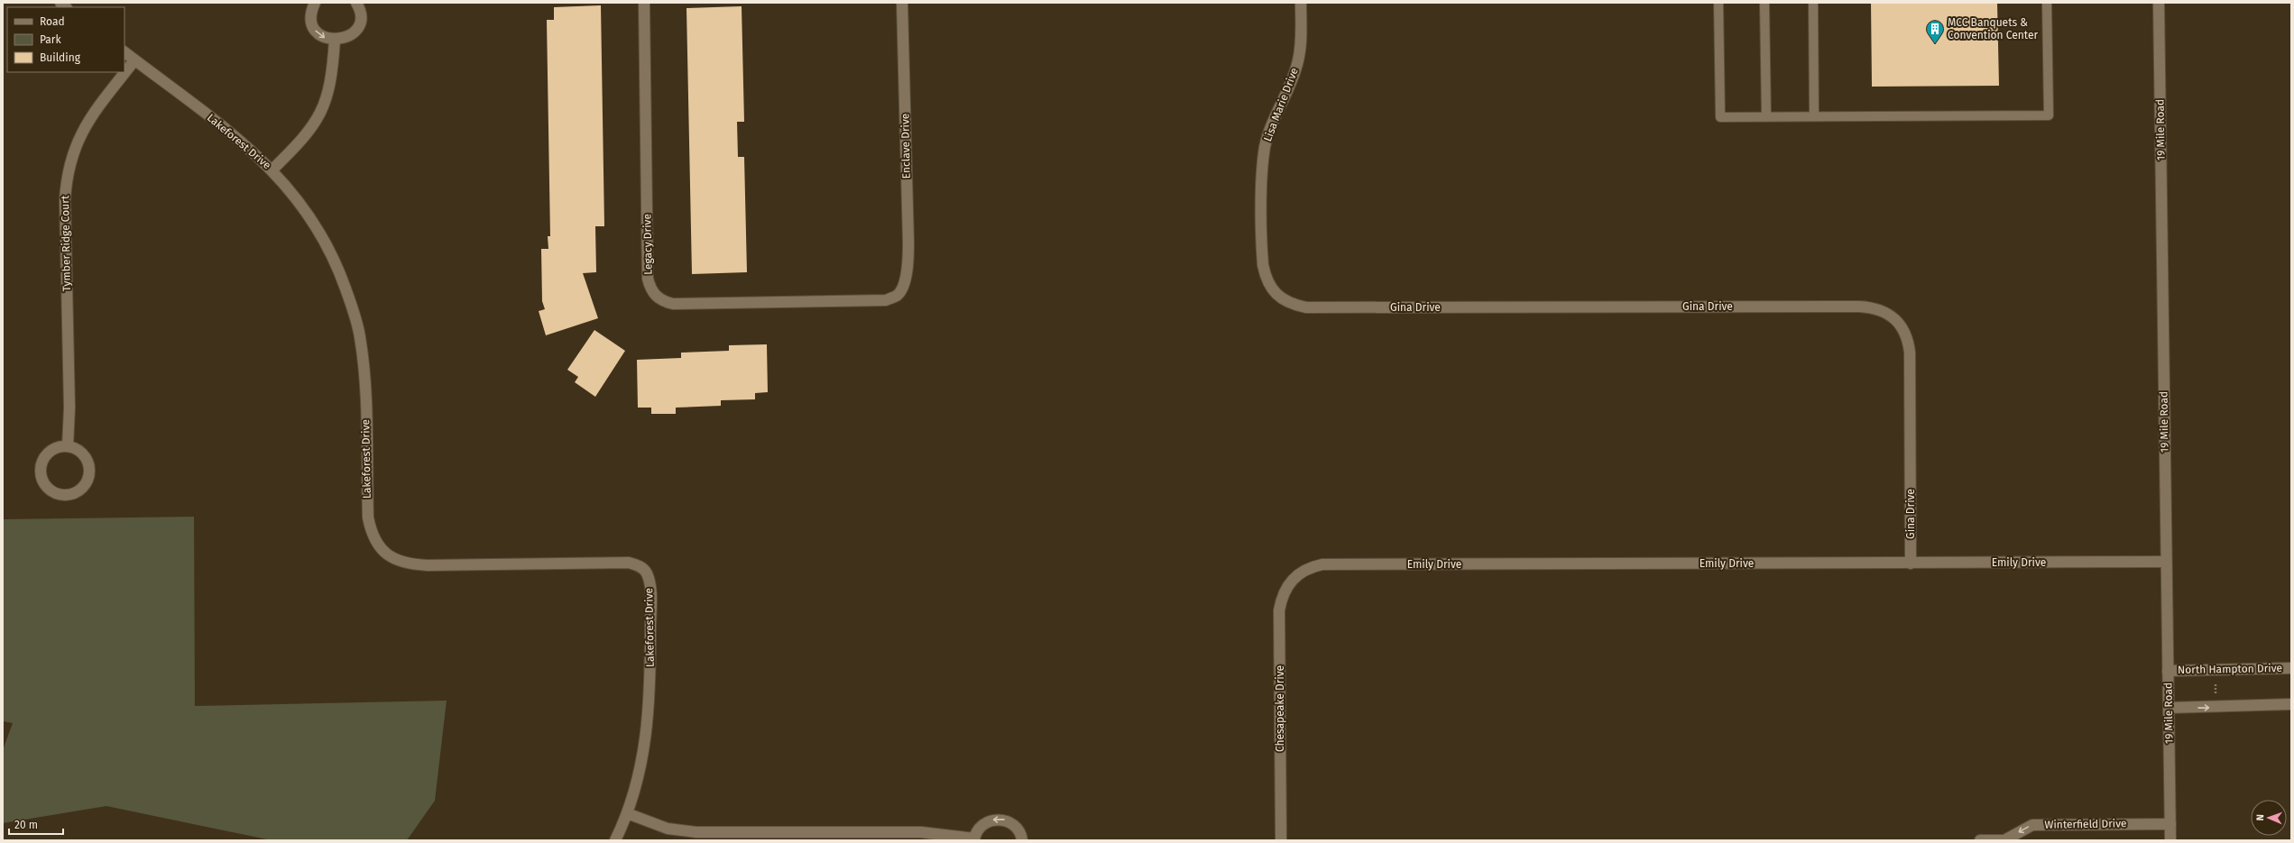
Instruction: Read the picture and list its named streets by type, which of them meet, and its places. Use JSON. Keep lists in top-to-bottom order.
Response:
{
  "streets": {
    "street": [
      "Lisa Marie Drive",
      "19 Mile Road",
      "Lakeforest Drive",
      "Enclave Drive",
      "Tymber Ridge Court",
      "Legacy Drive",
      "Gina Drive",
      "Emily Drive",
      "North Hampton Drive",
      "Chesapeake Drive",
      "Winterfield Drive"
    ]
  },
  "crossings": [
    ["Lisa Marie Drive", "Gina Drive"],
    ["19 Mile Road", "Emily Drive"],
    ["19 Mile Road", "North Hampton Drive"],
    ["19 Mile Road", "Winterfield Drive"],
    ["Lakeforest Drive", "Tymber Ridge Court"],
    ["Enclave Drive", "Legacy Drive"],
    ["Gina Drive", "Emily Drive"],
    ["Emily Drive", "Chesapeake Drive"]
  ],
  "one_way": ["Winterfield Drive"],
  "places": {
    "building": ["MCC Banquets & Convention Center"]
  },
  "legend": ["Road", "Park", "Building"],
  "scale_bar": "20 m",
  "north": "left"
}
